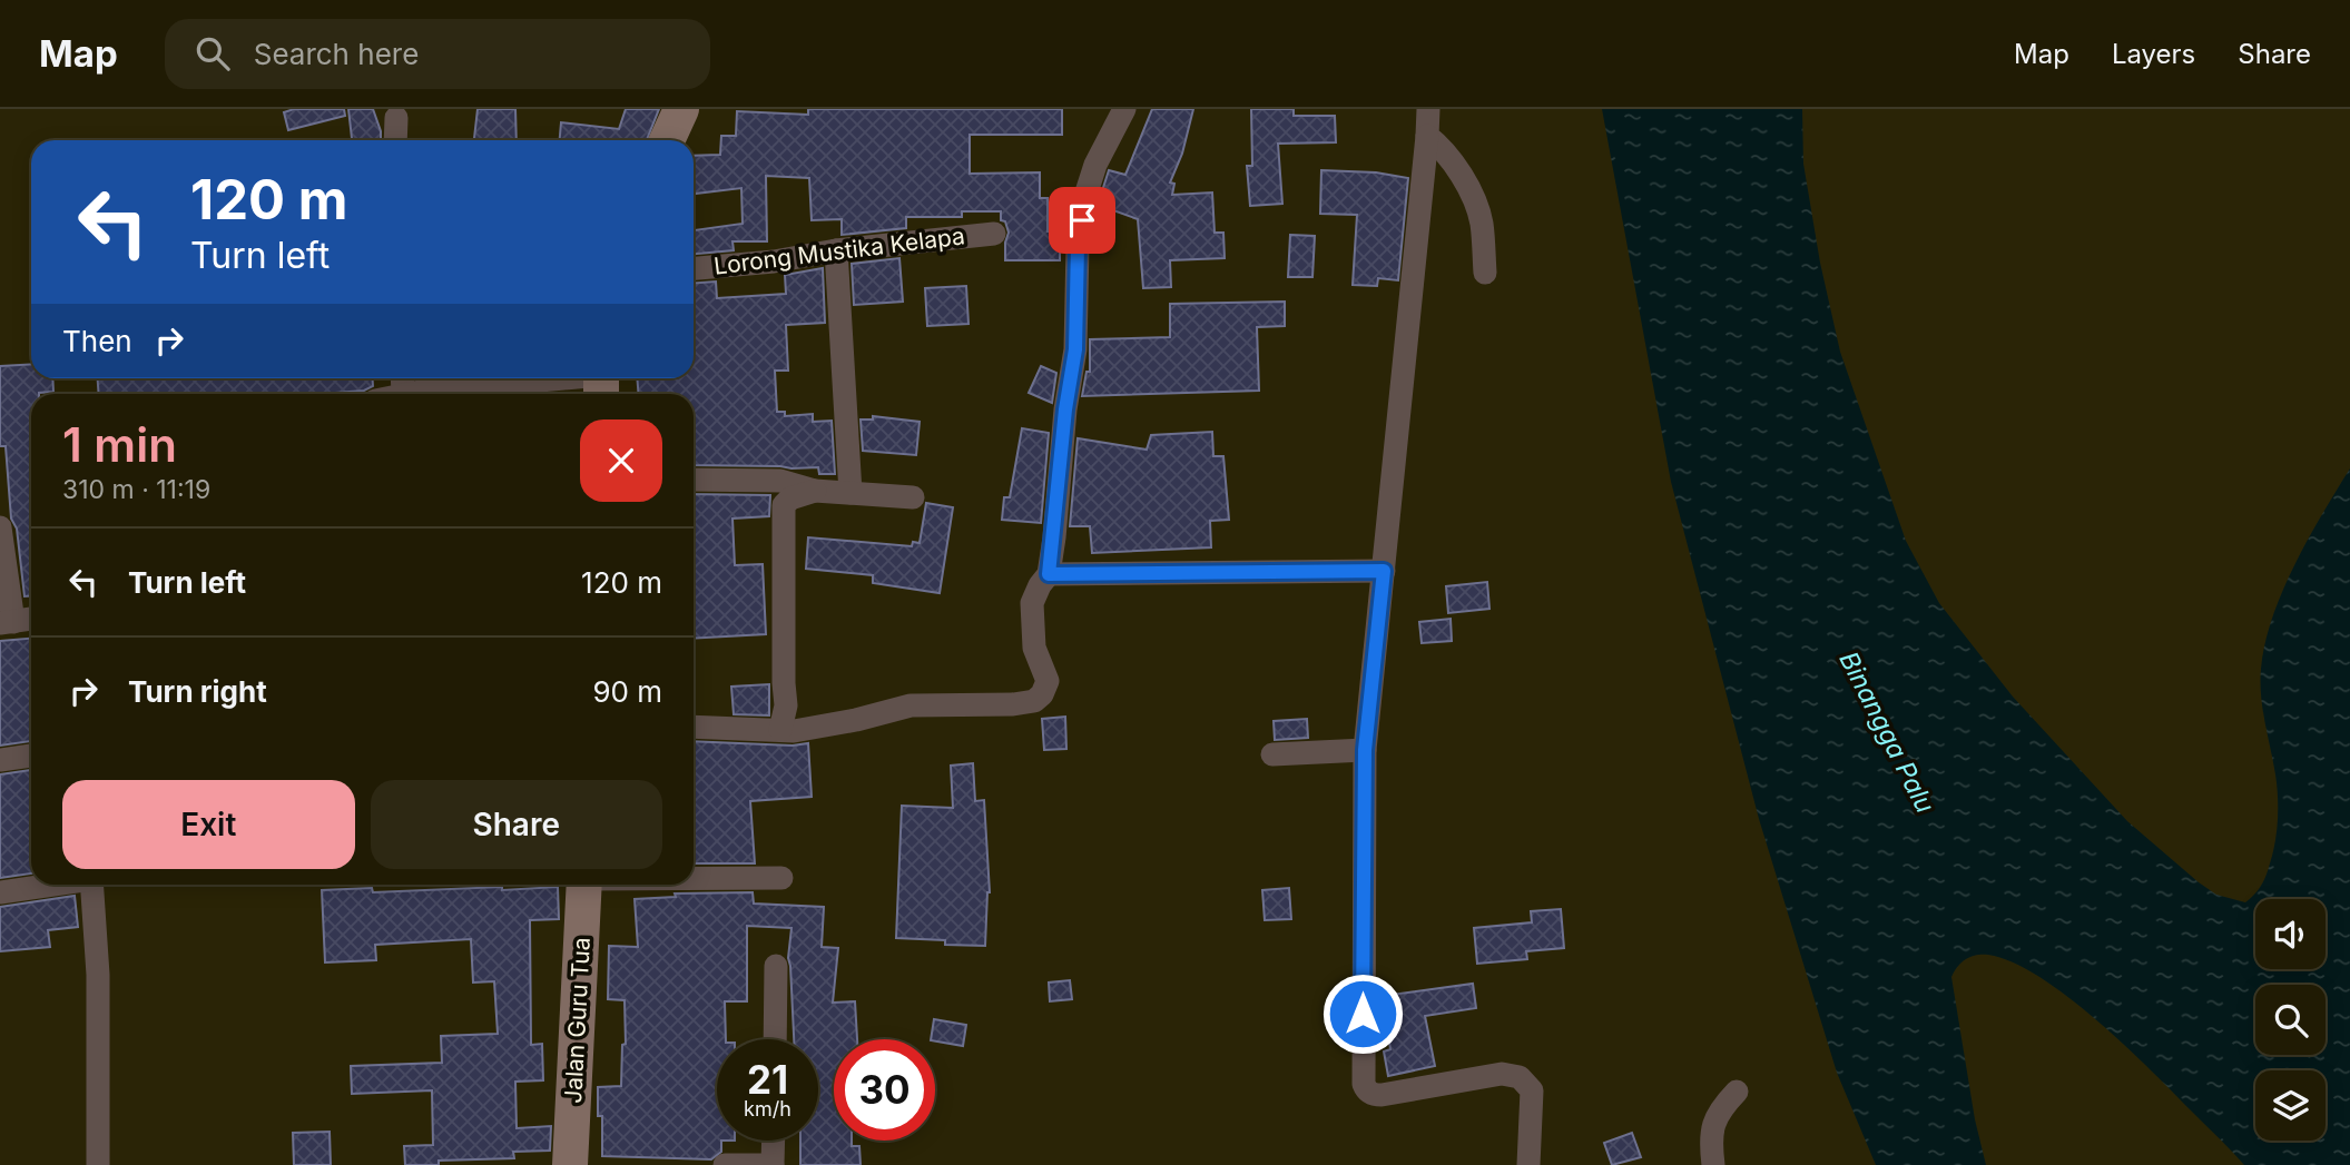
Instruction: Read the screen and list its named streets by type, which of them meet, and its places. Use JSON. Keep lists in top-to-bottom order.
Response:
{
  "streets": {
    "main road": ["Jalan Guru Tua"],
    "street": ["Lorong Mustika Kelapa"]
  },
  "water": ["Binangga Palu"],
  "page": {
    "header": "Map",
    "search": "Search here",
    "nav": ["Map", "Layers", "Share"],
    "turn": ["120 m", "Turn left"],
    "then": "Then",
    "heading": ["1 min", "310 m · 11:19"],
    "list": [
      {
        "name": "Turn left",
        "value": "120 m"
      },
      {
        "name": "Turn right",
        "value": "90 m"
      }
    ],
    "buttons": ["Exit", "Share"],
    "speed": "21 km/h",
    "limit": "30"
  }
}
